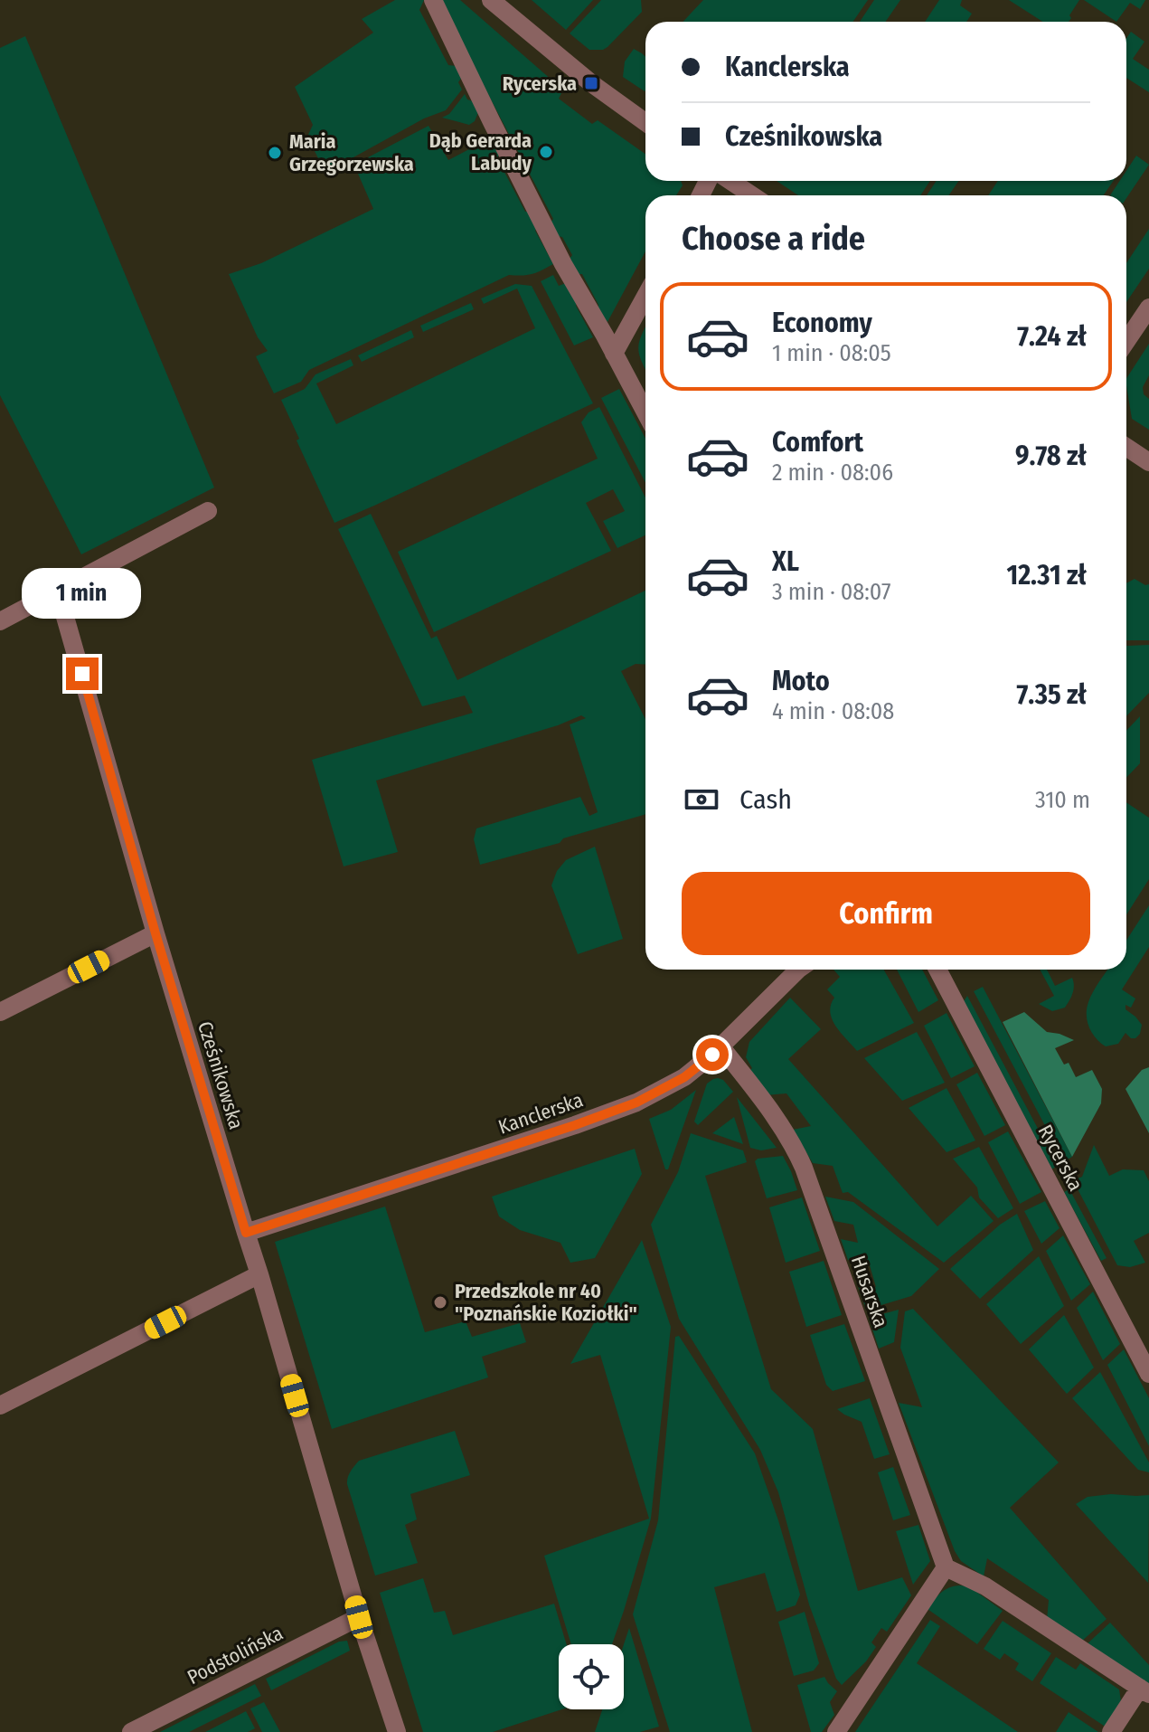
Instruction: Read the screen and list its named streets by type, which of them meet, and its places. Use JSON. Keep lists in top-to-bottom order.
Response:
{
  "streets": {
    "street": [
      "Cześnikowska",
      "Kanclerska",
      "Rycerska",
      "Husarska",
      "Podstolińska"
    ]
  },
  "crossings": [
    ["Cześnikowska", "Kanclerska"],
    ["Cześnikowska", "Podstolińska"],
    ["Kanclerska", "Husarska"]
  ],
  "places": {
    "transit": ["Rycerska"],
    "other": ["Dąb Gerarda Labudy", "Maria Grzegorzewska", "Przedszkole nr 40 \"Poznańskie Koziołki\""]
  },
  "page": {
    "banner": ["Kanclerska", "Cześnikowska"],
    "heading": "Choose a ride",
    "list": [
      {
        "name": "Economy",
        "note": "1 min · 08:05",
        "value": "7.24 zł"
      },
      {
        "name": "Comfort",
        "note": "2 min · 08:06",
        "value": "9.78 zł"
      },
      {
        "name": "XL",
        "note": "3 min · 08:07",
        "value": "12.31 zł"
      },
      {
        "name": "Moto",
        "note": "4 min · 08:08",
        "value": "7.35 zł"
      }
    ],
    "bubble": "1 min",
    "pay": ["Cash", "310 m"],
    "buttons": "Confirm"
  }
}
